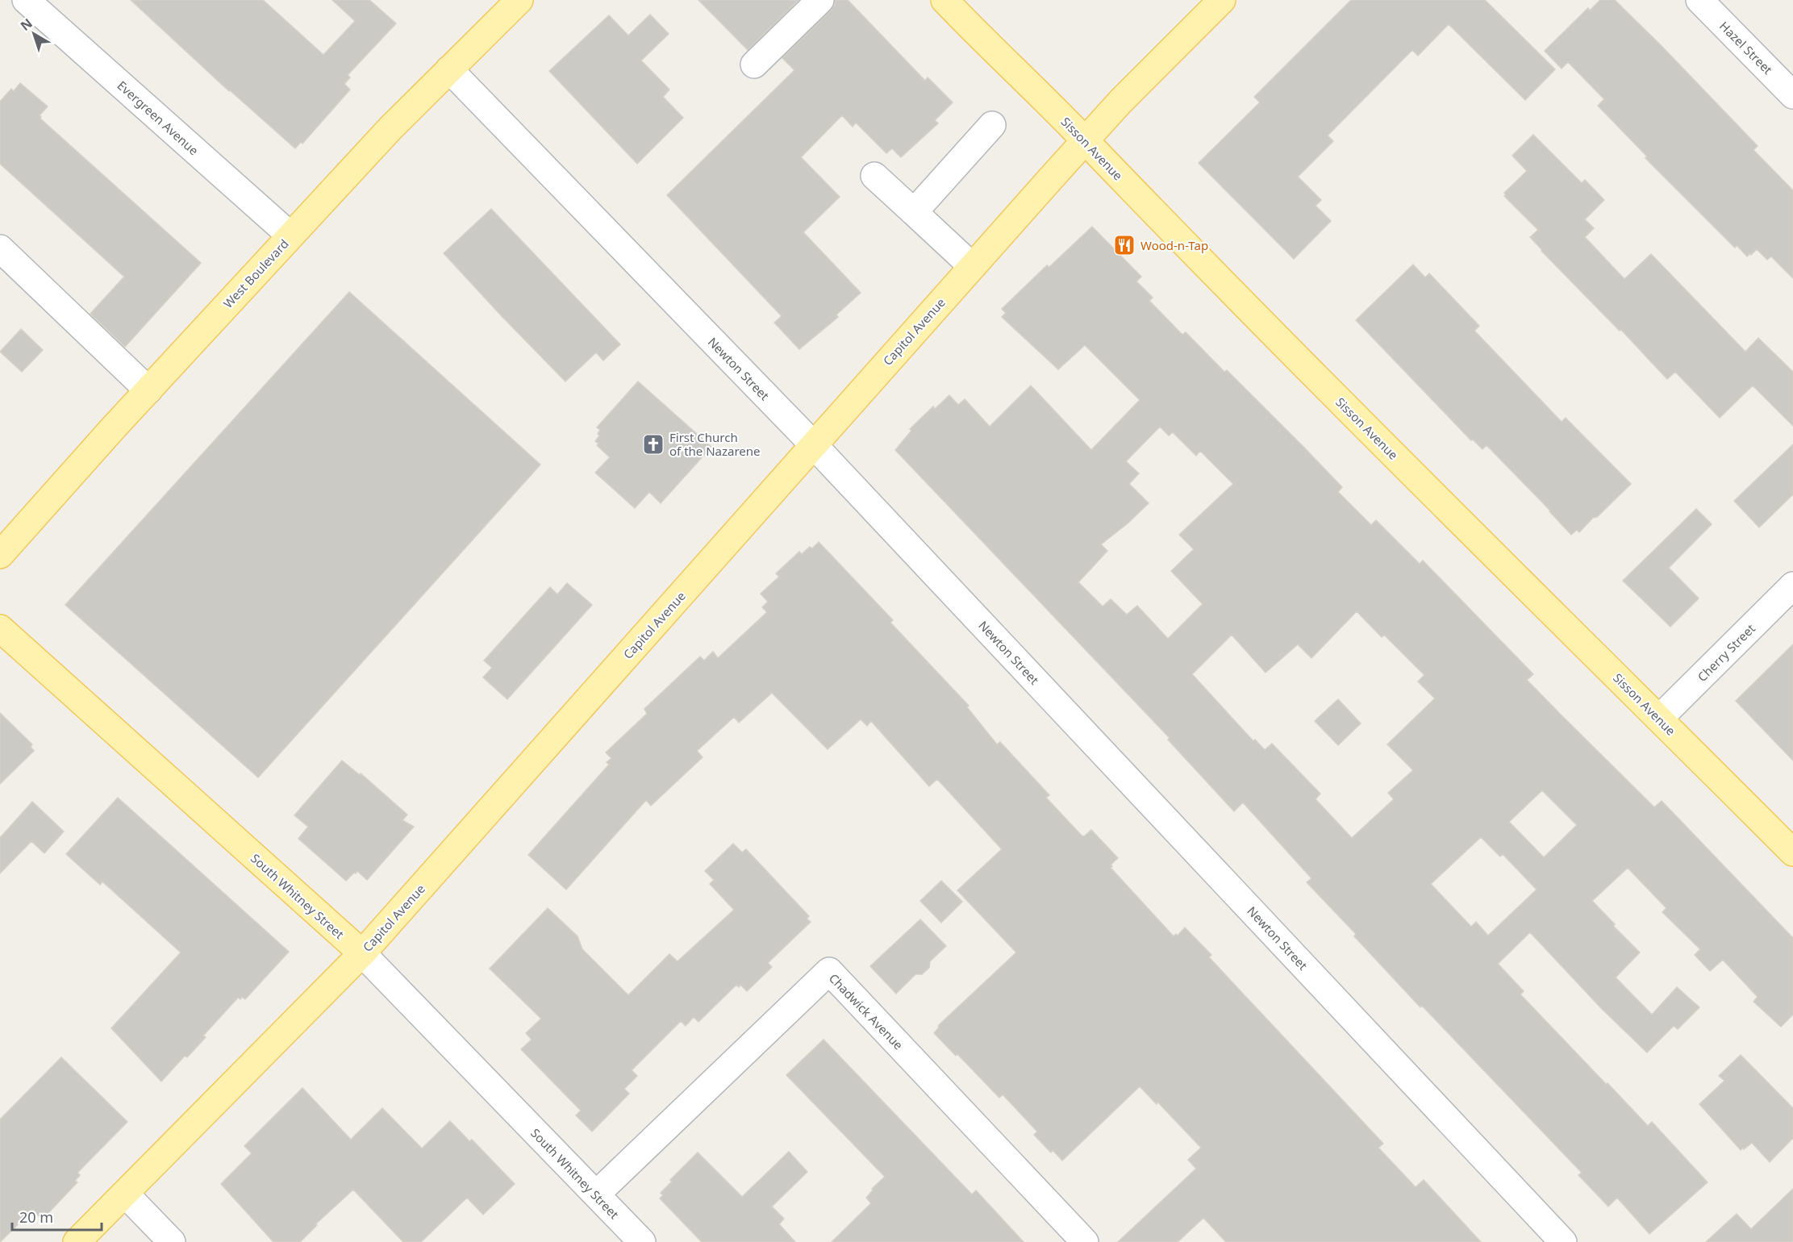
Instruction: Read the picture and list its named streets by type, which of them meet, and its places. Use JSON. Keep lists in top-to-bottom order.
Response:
{
  "streets": {
    "main road": [
      "Sisson Avenue",
      "West Boulevard",
      "Capitol Avenue",
      "South Whitney Street"
    ],
    "street": [
      "Hazel Street",
      "Evergreen Avenue",
      "Newton Street",
      "Cherry Street",
      "Chadwick Avenue"
    ]
  },
  "crossings": [
    ["Evergreen Avenue", "West Boulevard"],
    ["Sisson Avenue", "Capitol Avenue"],
    ["Sisson Avenue", "Cherry Street"],
    ["West Boulevard", "Newton Street"],
    ["Capitol Avenue", "Newton Street"],
    ["Capitol Avenue", "South Whitney Street"],
    ["South Whitney Street", "Chadwick Avenue"]
  ],
  "places": {
    "restaurant": ["Wood-n-Tap"],
    "church": ["First Church of the Nazarene"]
  },
  "scale_bar": "20 m",
  "north": "top left"
}
